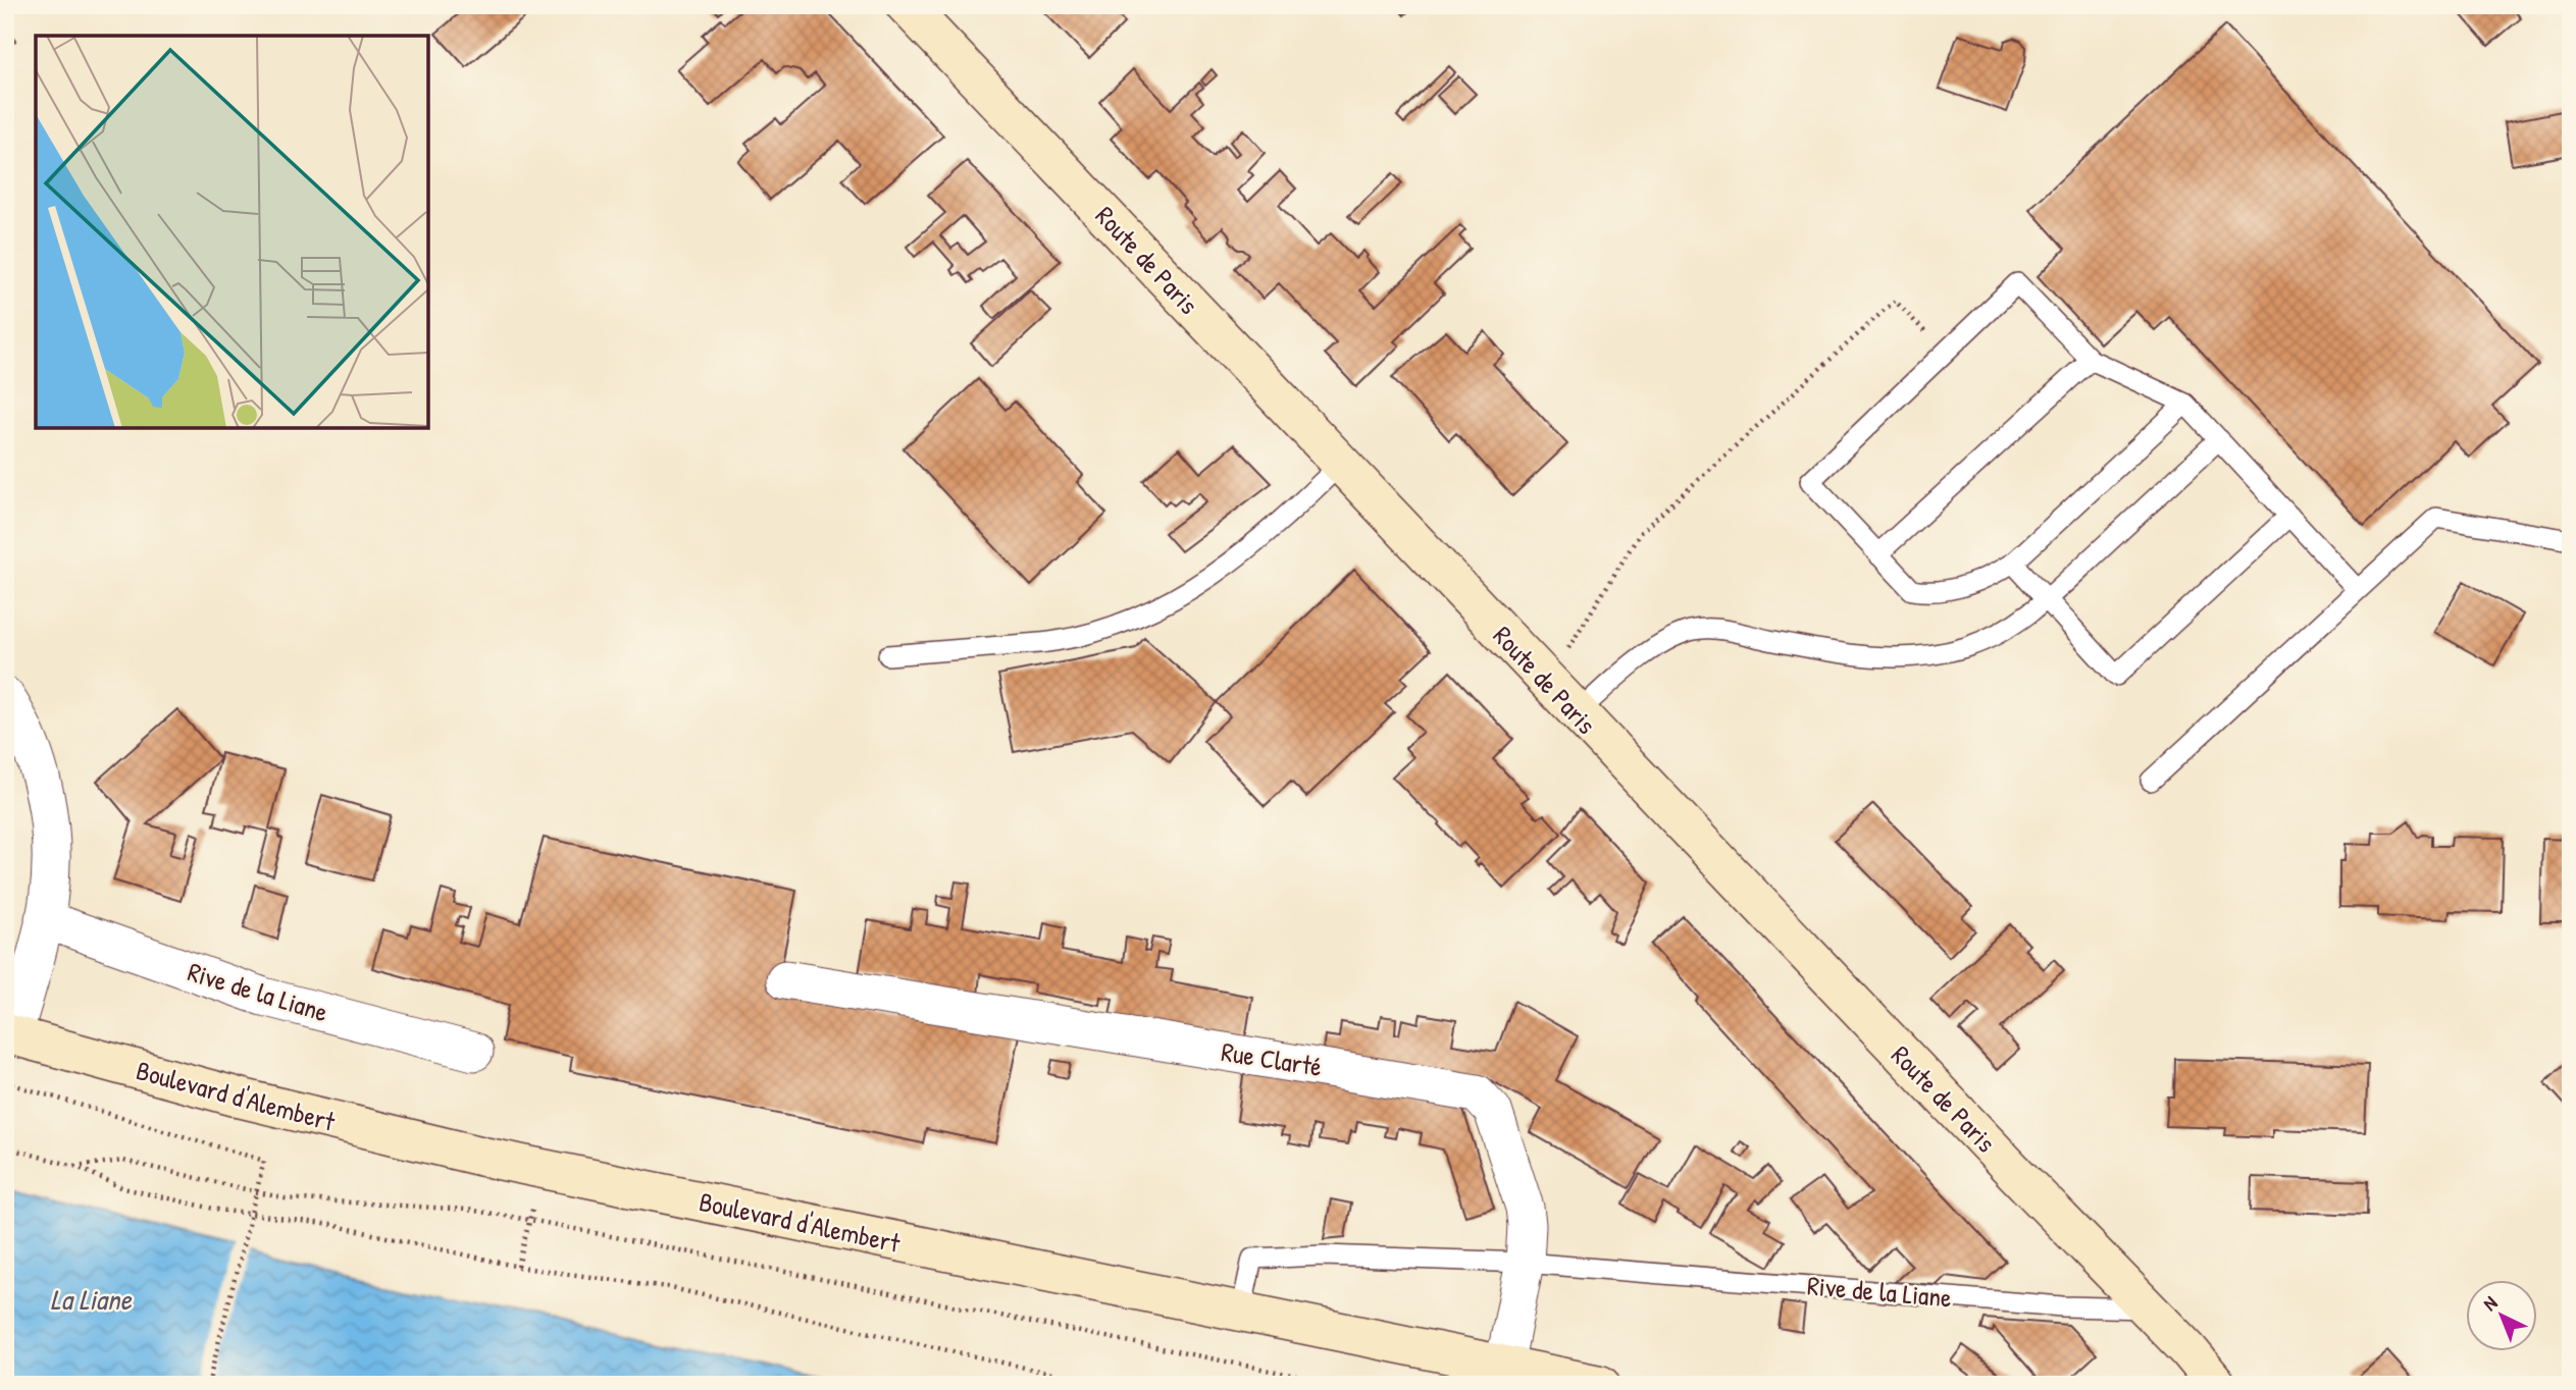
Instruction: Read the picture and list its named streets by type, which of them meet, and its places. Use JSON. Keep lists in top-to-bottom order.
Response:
{
  "streets": {
    "main road": ["Route de Paris", "Boulevard d'Alembert"],
    "street": ["Rive de la Liane", "Rue Clarté"]
  },
  "crossings": [
    ["Route de Paris", "Rive de la Liane"],
    ["Rive de la Liane", "Rue Clarté"],
    ["Rive de la Liane", "Boulevard d'Alembert"],
    ["Rue Clarté", "Boulevard d'Alembert"]
  ],
  "water": ["La Liane"],
  "north": "top left"
}
